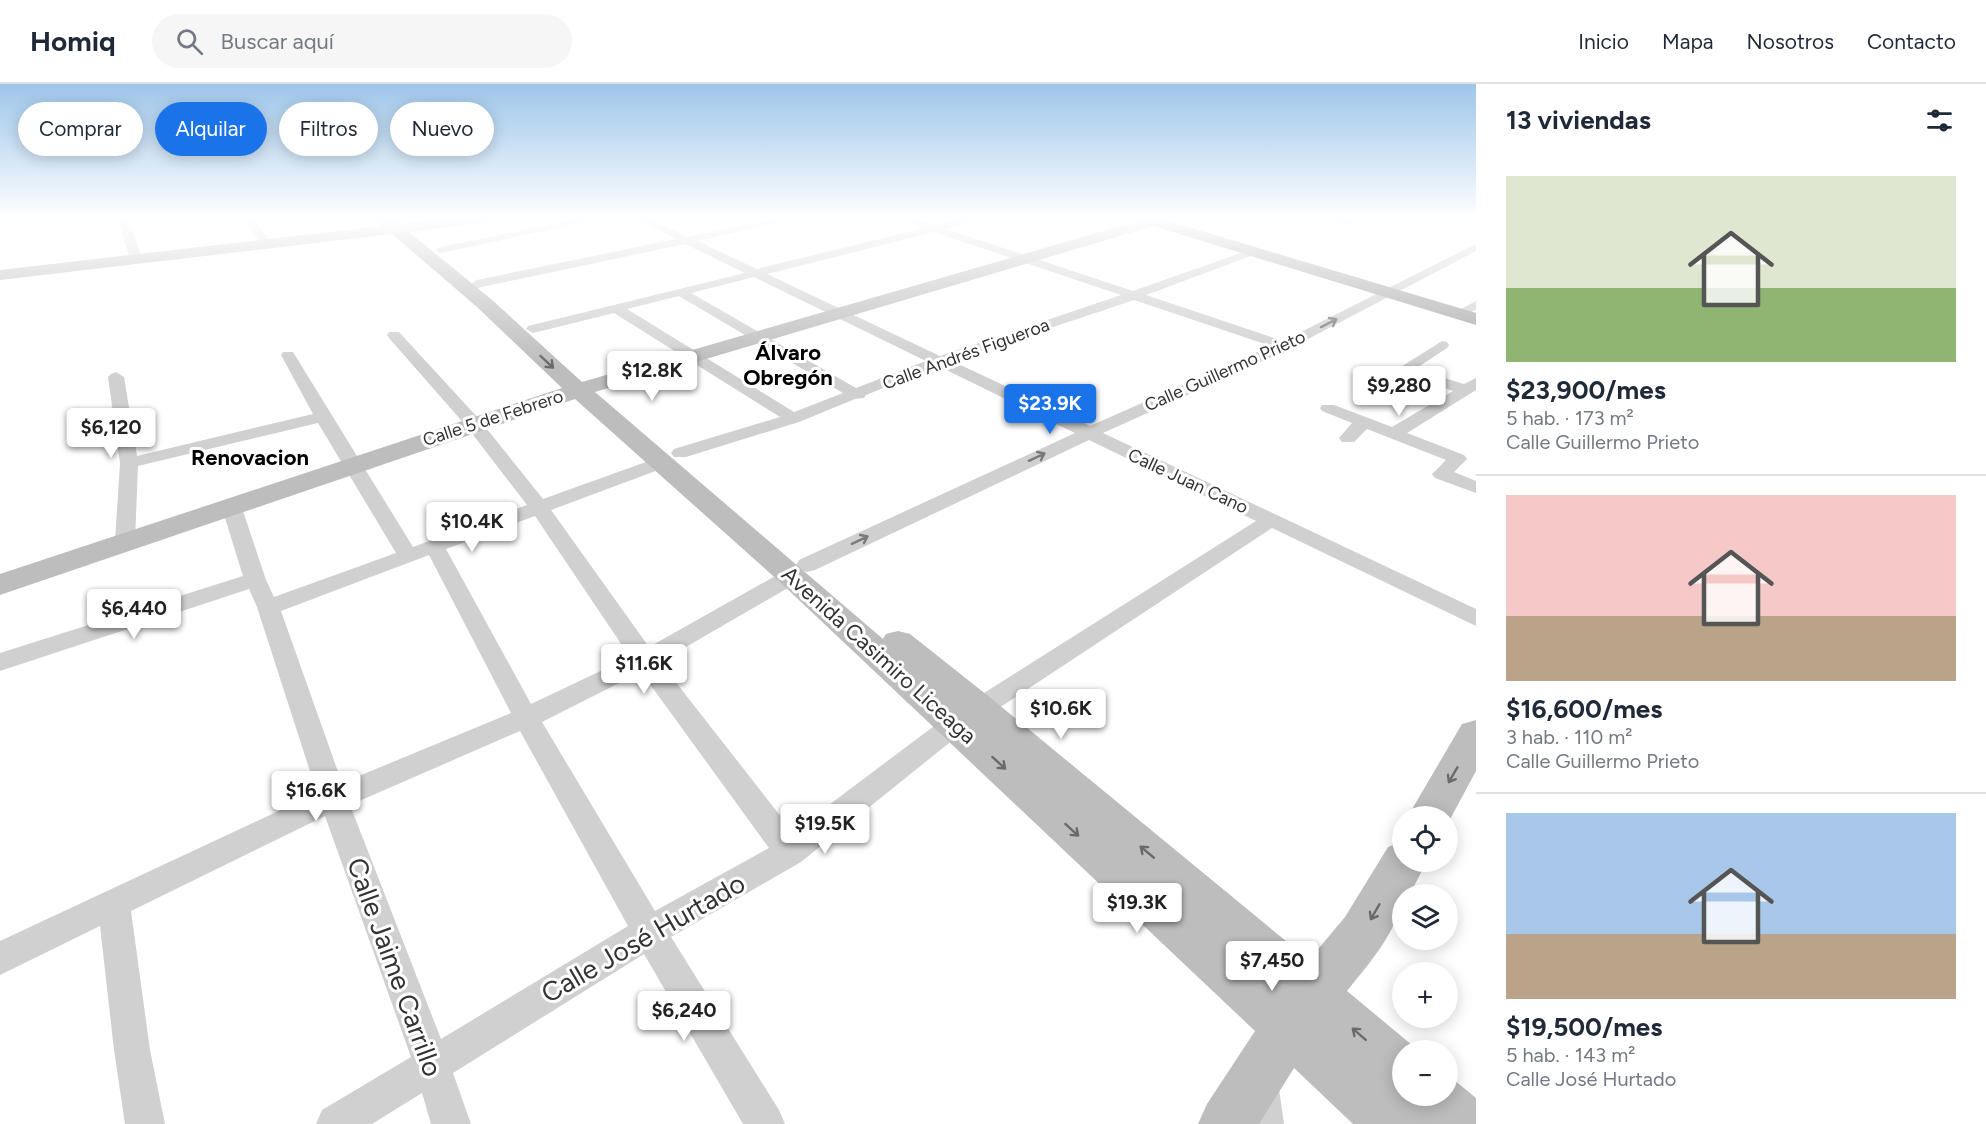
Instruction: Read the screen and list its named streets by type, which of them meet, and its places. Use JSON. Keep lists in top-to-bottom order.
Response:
{
  "streets": {
    "main road": ["Calle 5 de Febrero", "Avenida Casimiro Liceaga"],
    "street": [
      "Calle Andrés Figueroa",
      "Calle Guillermo Prieto",
      "Calle Juan Cano",
      "Calle José Hurtado",
      "Calle Jaime Carrillo"
    ]
  },
  "crossings": [
    ["Calle Andrés Figueroa", "Calle Juan Cano"],
    ["Calle Andrés Figueroa", "Avenida Casimiro Liceaga"],
    ["Calle Andrés Figueroa", "Calle Jaime Carrillo"],
    ["Calle Guillermo Prieto", "Calle Juan Cano"],
    ["Calle Guillermo Prieto", "Avenida Casimiro Liceaga"],
    ["Calle Guillermo Prieto", "Calle Jaime Carrillo"],
    ["Calle 5 de Febrero", "Calle Juan Cano"],
    ["Calle 5 de Febrero", "Avenida Casimiro Liceaga"],
    ["Calle 5 de Febrero", "Calle Jaime Carrillo"],
    ["Calle Juan Cano", "Calle José Hurtado"],
    ["Avenida Casimiro Liceaga", "Calle José Hurtado"],
    ["Calle José Hurtado", "Calle Jaime Carrillo"]
  ],
  "districts": ["Álvaro Obregón", "Renovacion"],
  "page": {
    "header": "Homiq",
    "search": "Buscar aquí",
    "nav": [
      "Inicio",
      "Mapa",
      "Nosotros",
      "Contacto"
    ],
    "heading": "13 viviendas",
    "chip": [
      "Comprar",
      "Alquilar",
      "Filtros",
      "Nuevo"
    ],
    "list": [
      {
        "name": "$23,900/mes",
        "note": "5 hab. · 173 m² · Calle Guillermo Prieto"
      },
      {
        "name": "$16,600/mes",
        "note": "3 hab. · 110 m² · Calle Guillermo Prieto"
      },
      {
        "name": "$19,500/mes",
        "note": "5 hab. · 143 m² · Calle José Hurtado"
      }
    ],
    "price": [
      "$12.8K",
      "$9,280",
      "$23.9K",
      "$6,120",
      "$10.4K",
      "$6,440",
      "$11.6K",
      "$10.6K",
      "$16.6K",
      "$19.5K",
      "$19.3K",
      "$7,450",
      "$6,240"
    ],
    "map_buttons": ["+", "−"]
  }
}
